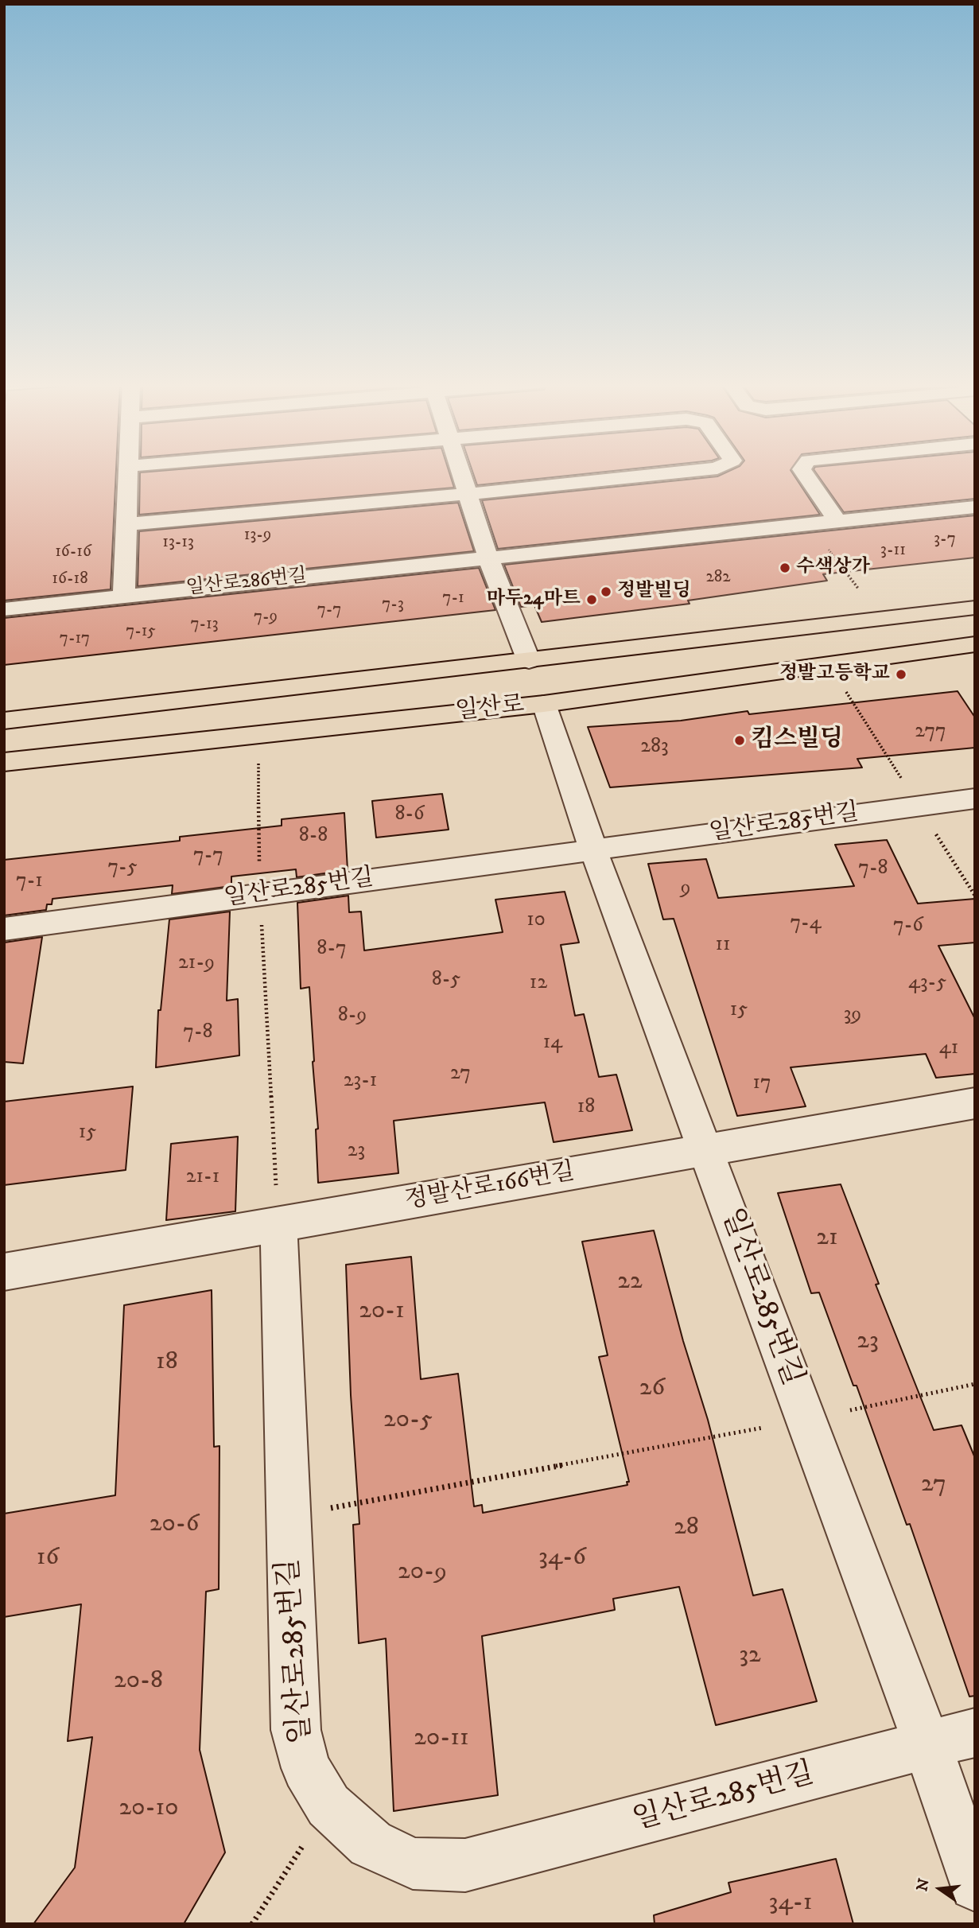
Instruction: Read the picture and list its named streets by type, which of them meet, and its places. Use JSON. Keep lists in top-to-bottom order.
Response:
{
  "streets": {
    "main road": ["일산로"],
    "street": ["일산로286번길", "일산로285번길", "정발산로166번길"]
  },
  "crossings": [
    ["일산로", "일산로285번길"],
    ["일산로285번길", "정발산로166번길"]
  ],
  "places": [
    "수색상가",
    "정발빌딩",
    "마두24마트",
    "정발고등학교",
    "킴스빌딩"
  ],
  "house_numbers": [
    "13-9",
    "3-7",
    "13-13",
    "3-11",
    "16-16",
    "282",
    "16-18",
    "7-1",
    "7-3",
    "7-7",
    "7-9",
    "7-13",
    "7-15",
    "7-17",
    "277",
    "283",
    "8-6",
    "8-8",
    "7-7",
    "7-5",
    "7-8",
    "7-1",
    "9",
    "10",
    "7-4",
    "7-6",
    "11",
    "8-7",
    "21-9",
    "8-5",
    "12",
    "43-5",
    "15",
    "39",
    "8-9",
    "7-8",
    "14",
    "41",
    "27",
    "23-1",
    "17",
    "18",
    "15",
    "23",
    "21-1",
    "21",
    "22",
    "20-1",
    "23",
    "18",
    "26",
    "20-5",
    "27",
    "20-6",
    "28",
    "16",
    "34-6",
    "20-9",
    "32",
    "20-8",
    "20-11",
    "20-10",
    "34-1"
  ],
  "north": "left"
}
